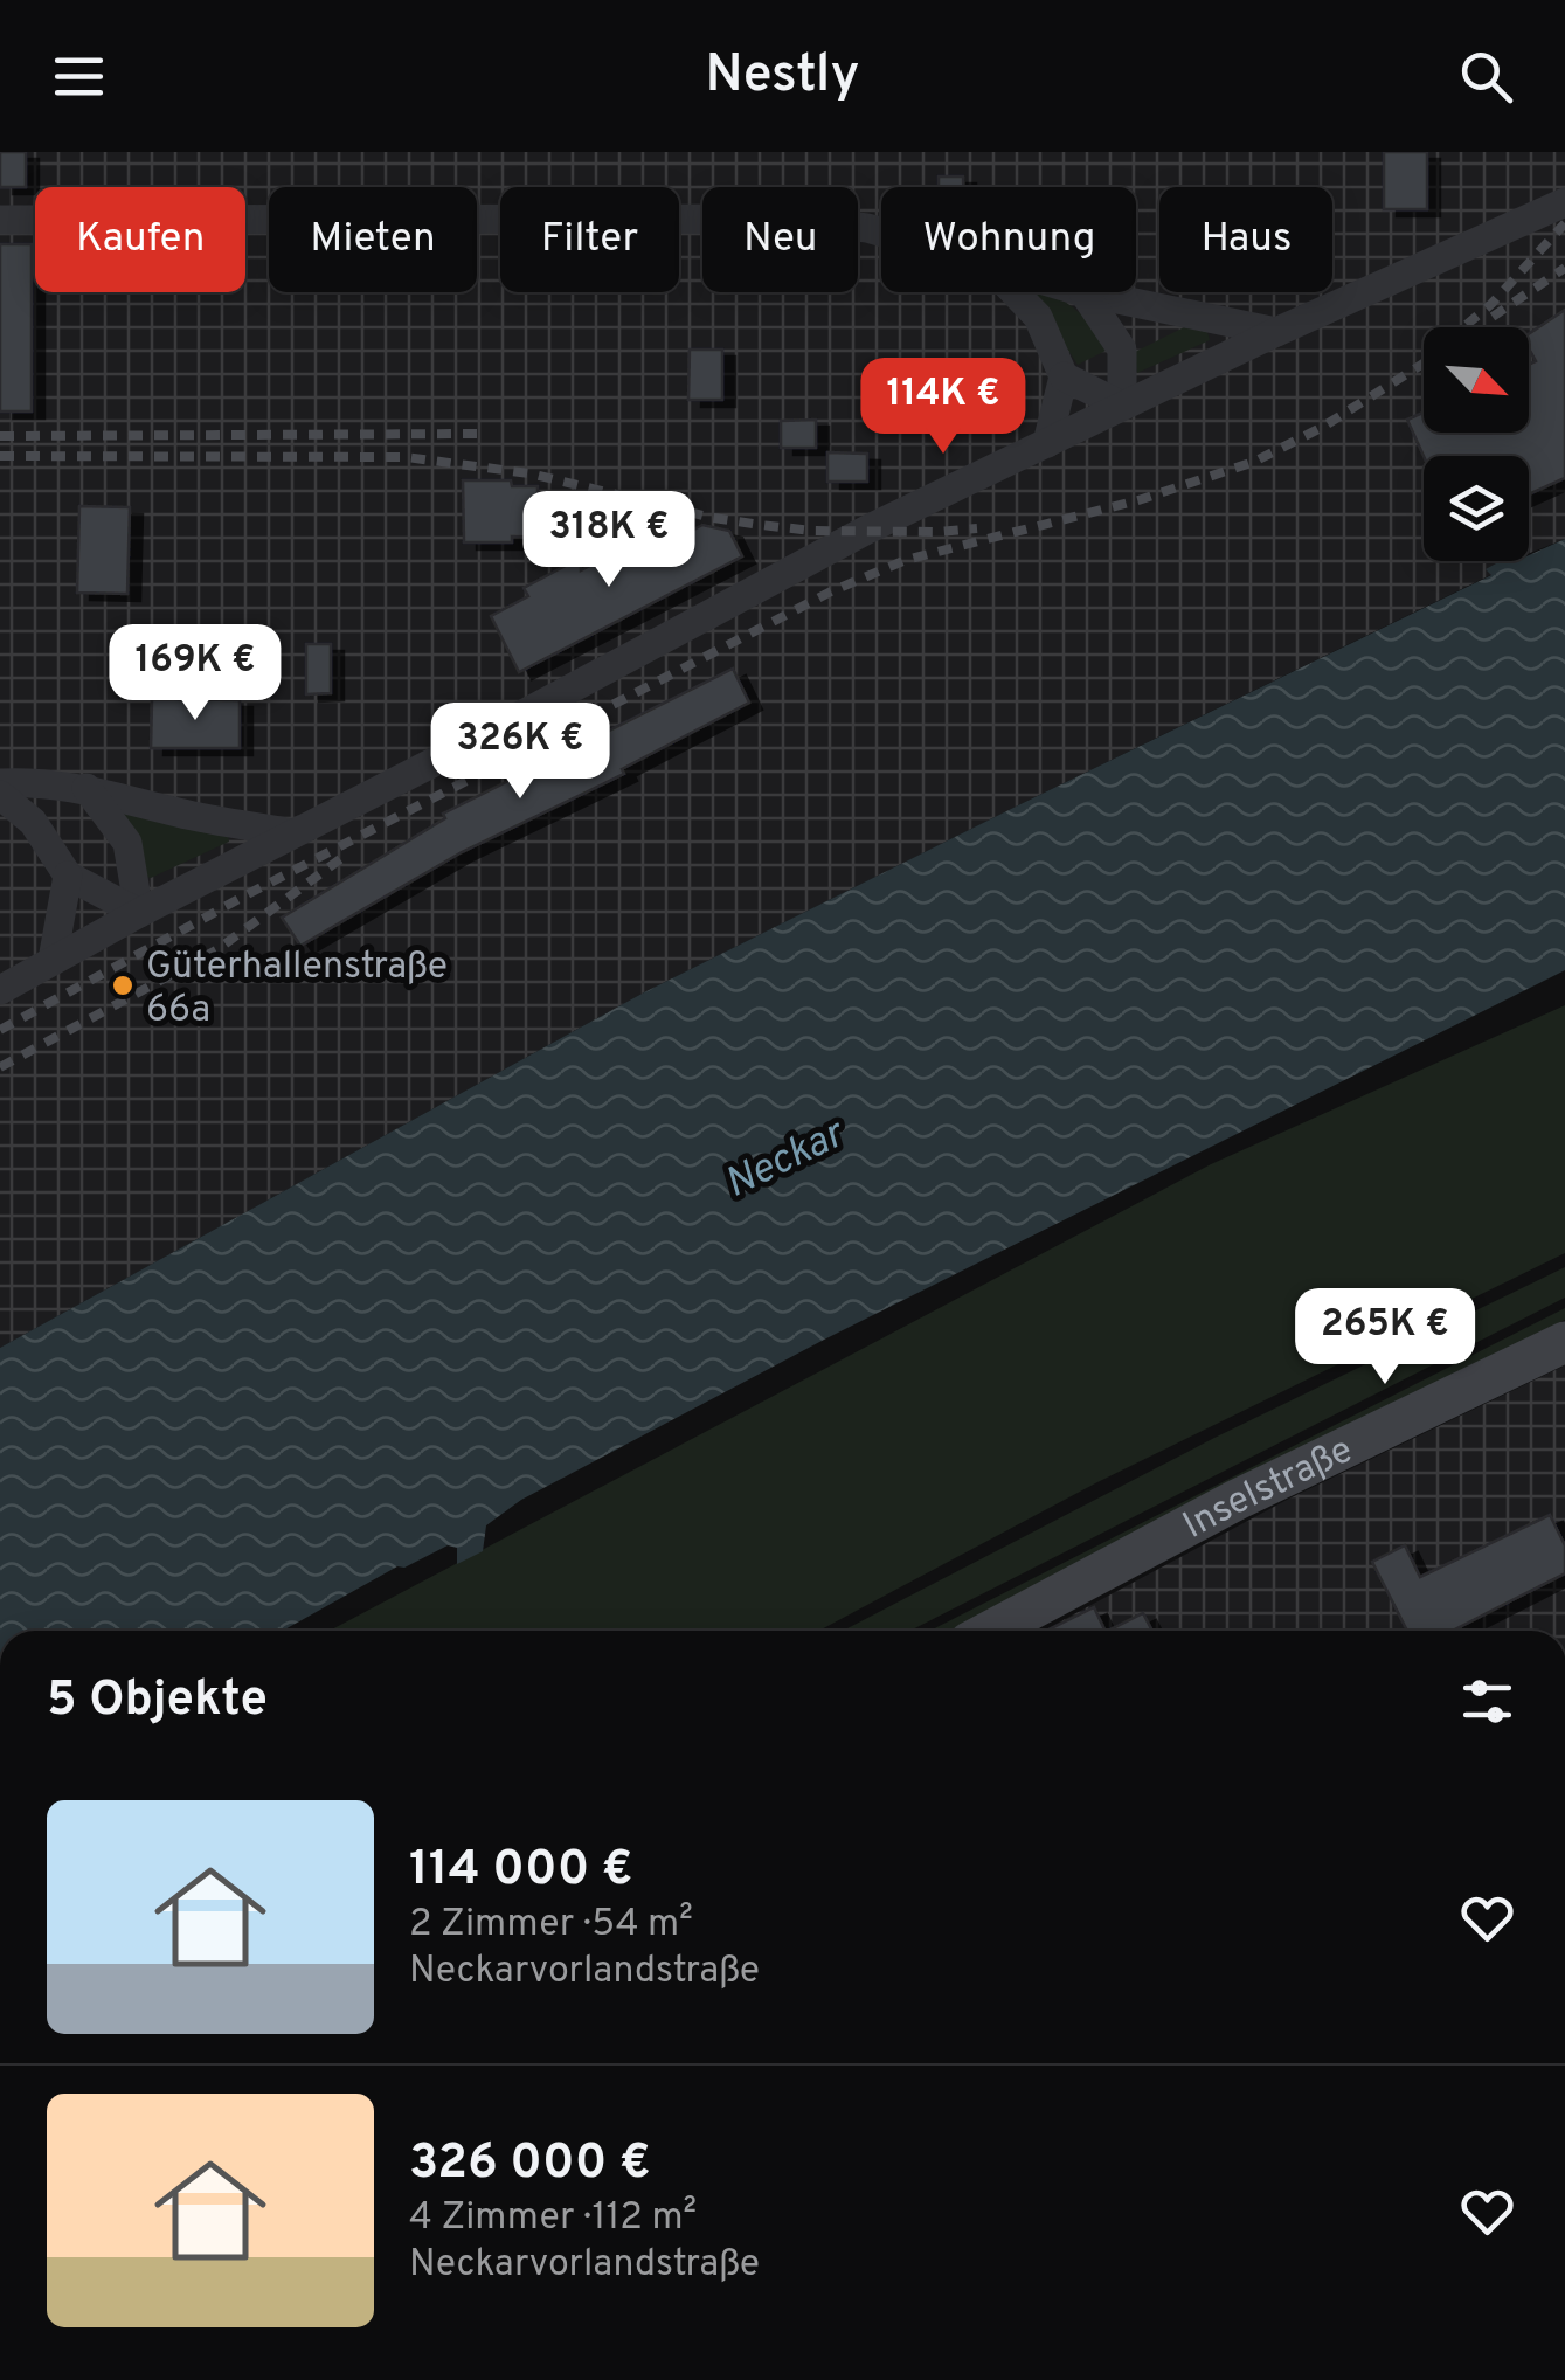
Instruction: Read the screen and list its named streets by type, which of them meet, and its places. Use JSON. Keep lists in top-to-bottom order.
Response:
{
  "streets": {
    "street": ["Inselstraße"]
  },
  "water": ["Neckar"],
  "places": ["Güterhallenstraße 66a"],
  "north": "bottom right",
  "page": {
    "header": "Nestly",
    "chip": [
      "Kaufen",
      "Mieten",
      "Filter",
      "Neu",
      "Wohnung",
      "Haus"
    ],
    "price": [
      "114K €",
      "318K €",
      "169K €",
      "326K €",
      "265K €"
    ],
    "heading": "5 Objekte",
    "list": [
      {
        "name": "114 000 €",
        "note": "2 Zimmer · 54 m² · Neckarvorlandstraße"
      },
      {
        "name": "326 000 €",
        "note": "4 Zimmer · 112 m² · Neckarvorlandstraße"
      }
    ]
  }
}
